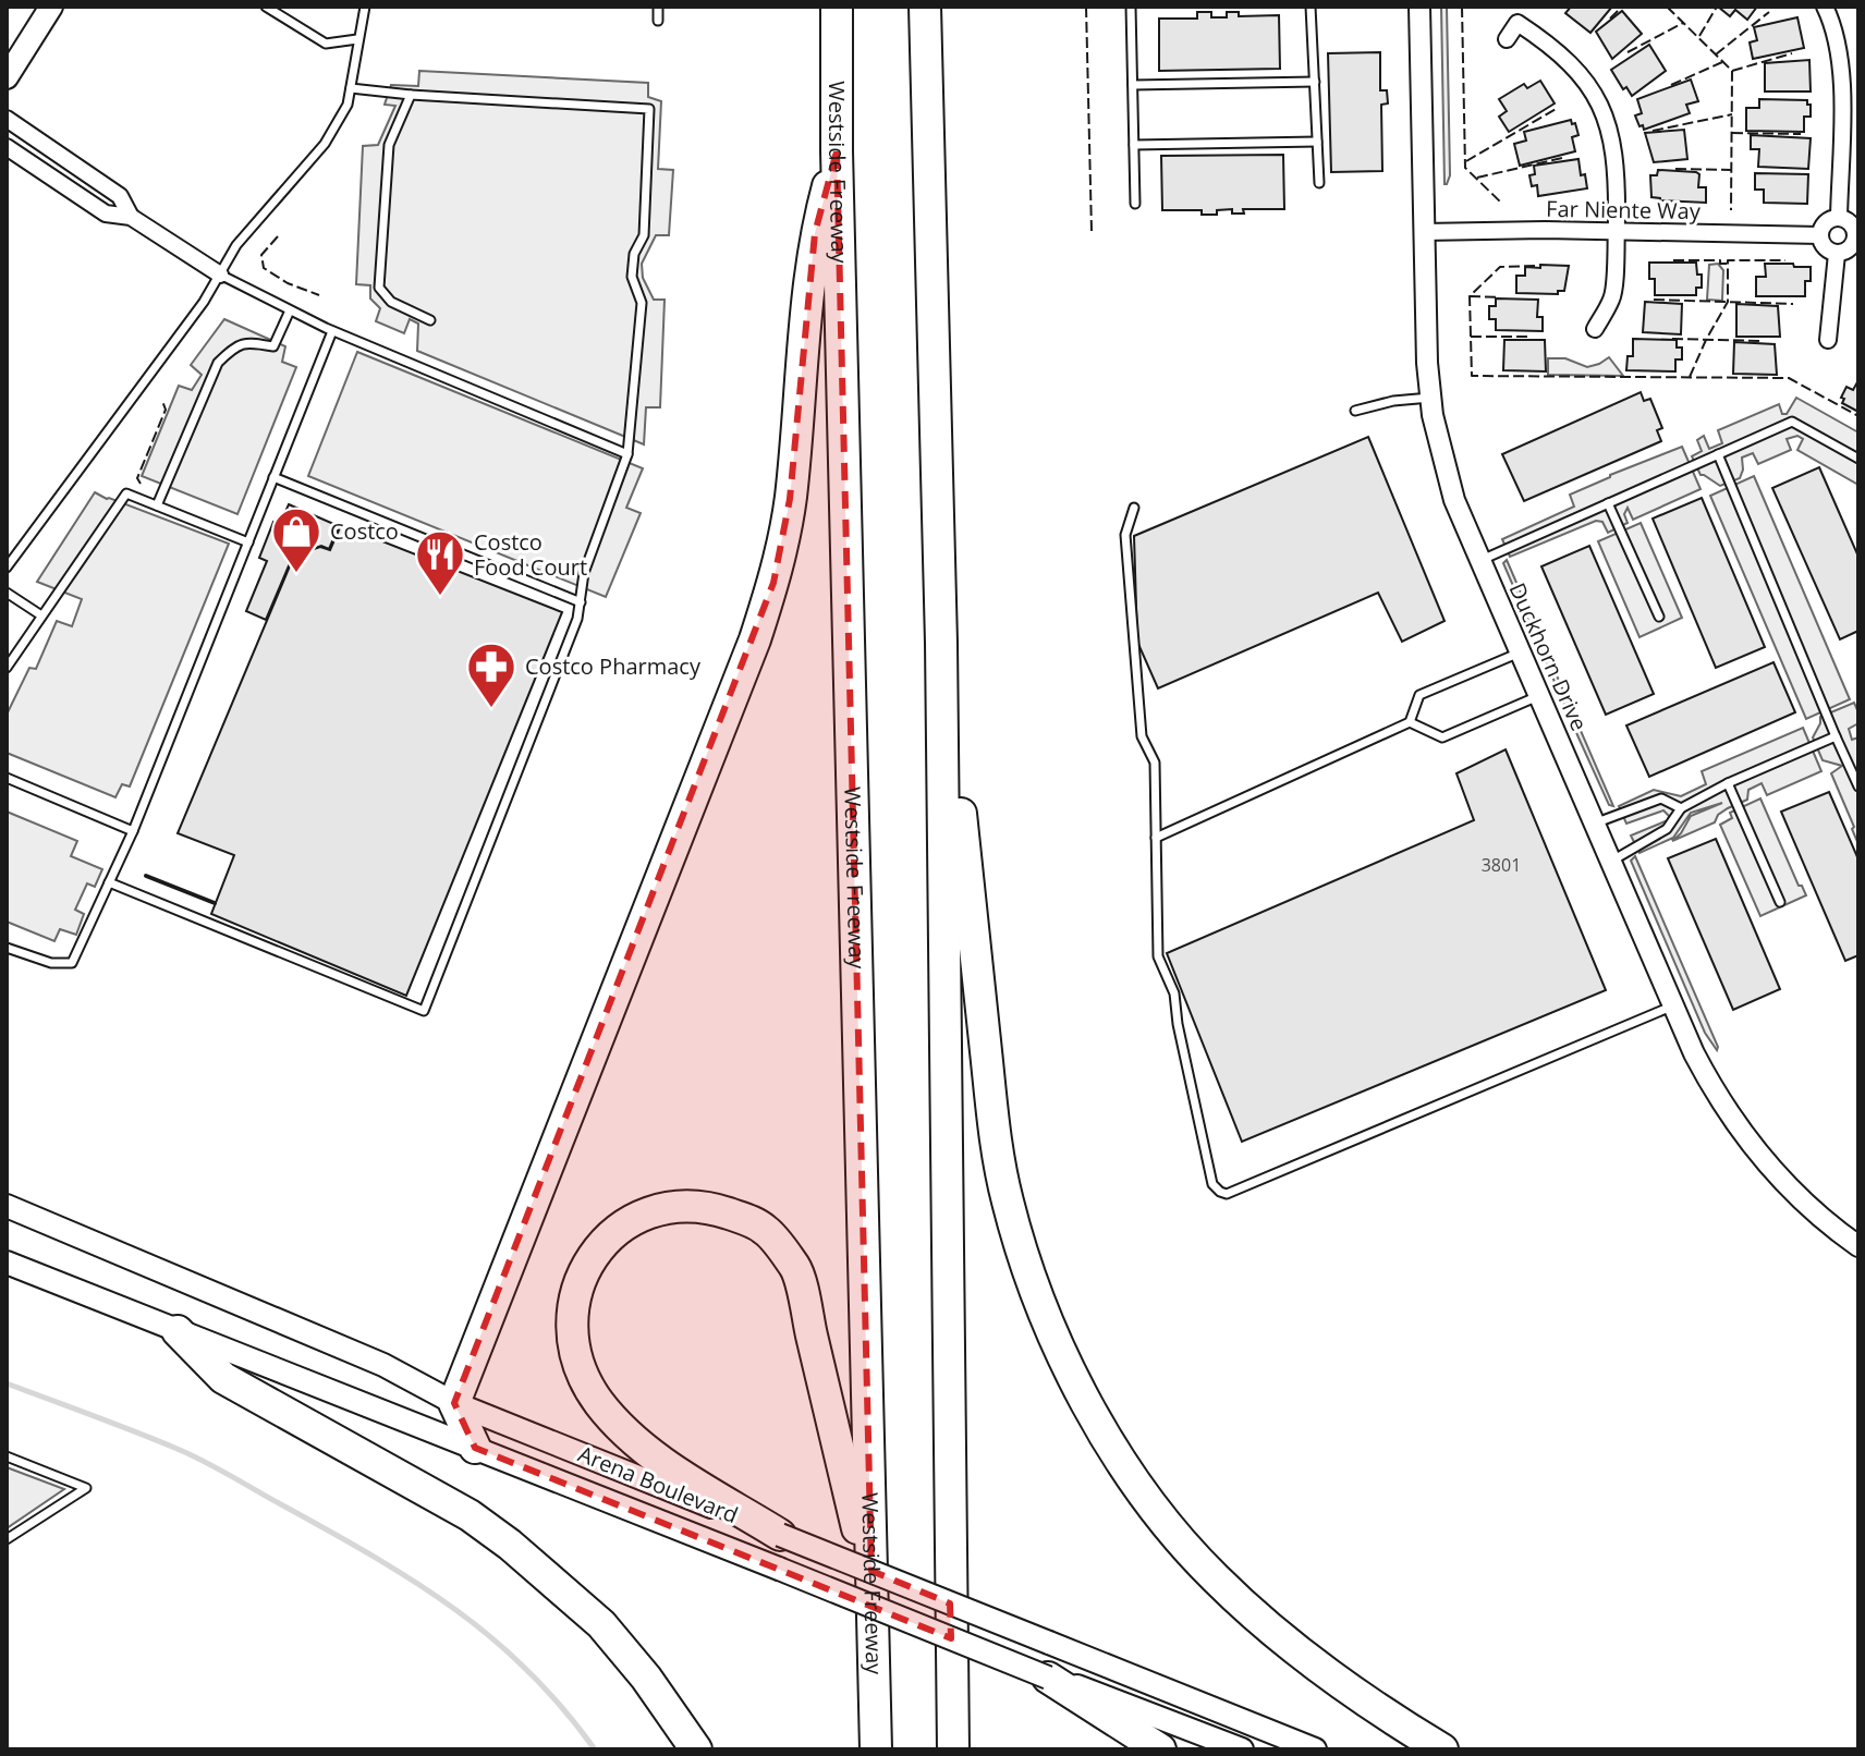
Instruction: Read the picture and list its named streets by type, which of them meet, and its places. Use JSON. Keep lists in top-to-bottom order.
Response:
{
  "streets": {
    "highway": ["Westside Freeway"],
    "main road": ["Arena Boulevard"],
    "street": ["Far Niente Way", "Duckhorn Drive"]
  },
  "crossings": [
    ["Far Niente Way", "Duckhorn Drive"]
  ],
  "places": {
    "shop": ["Costco"],
    "restaurant": ["Costco Food Court"],
    "pharmacy": ["Costco Pharmacy"]
  },
  "house_numbers": ["3801"]
}
